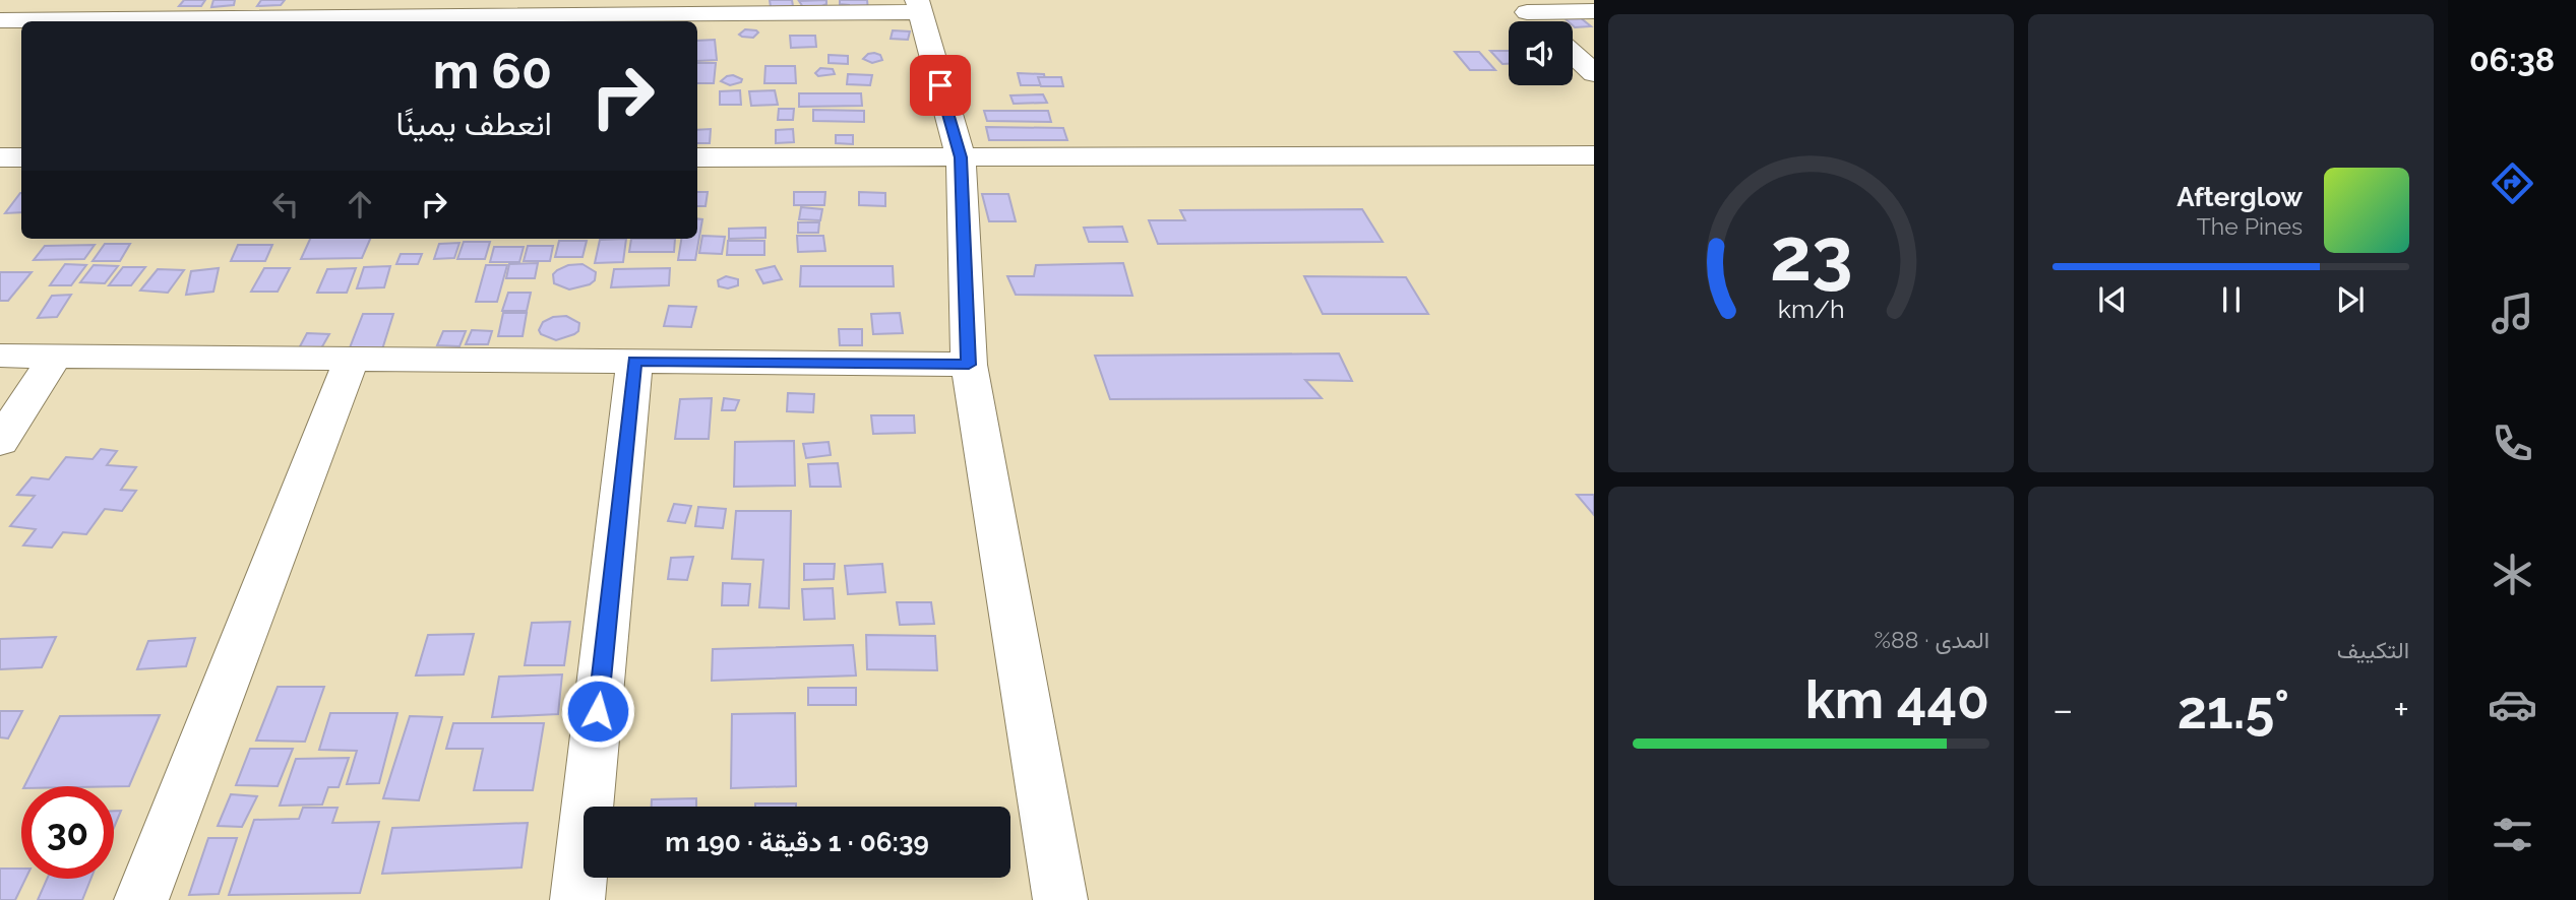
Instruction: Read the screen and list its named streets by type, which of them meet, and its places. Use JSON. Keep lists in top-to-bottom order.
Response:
{
  "page": {
    "tabs": "06:38",
    "turn": ["60 m", "انعطف يمينًا"],
    "song": ["Afterglow", "The Pines"],
    "tile": [
      "التكييف",
      ["المدى · 88%", "440 km"]
    ],
    "heat": ["−", "21.5°", "+"],
    "limit": "30",
    "trip": "06:39 · 1 دقيقة · 190 m",
    "gauge": ["23", "km/h"]
  }
}
